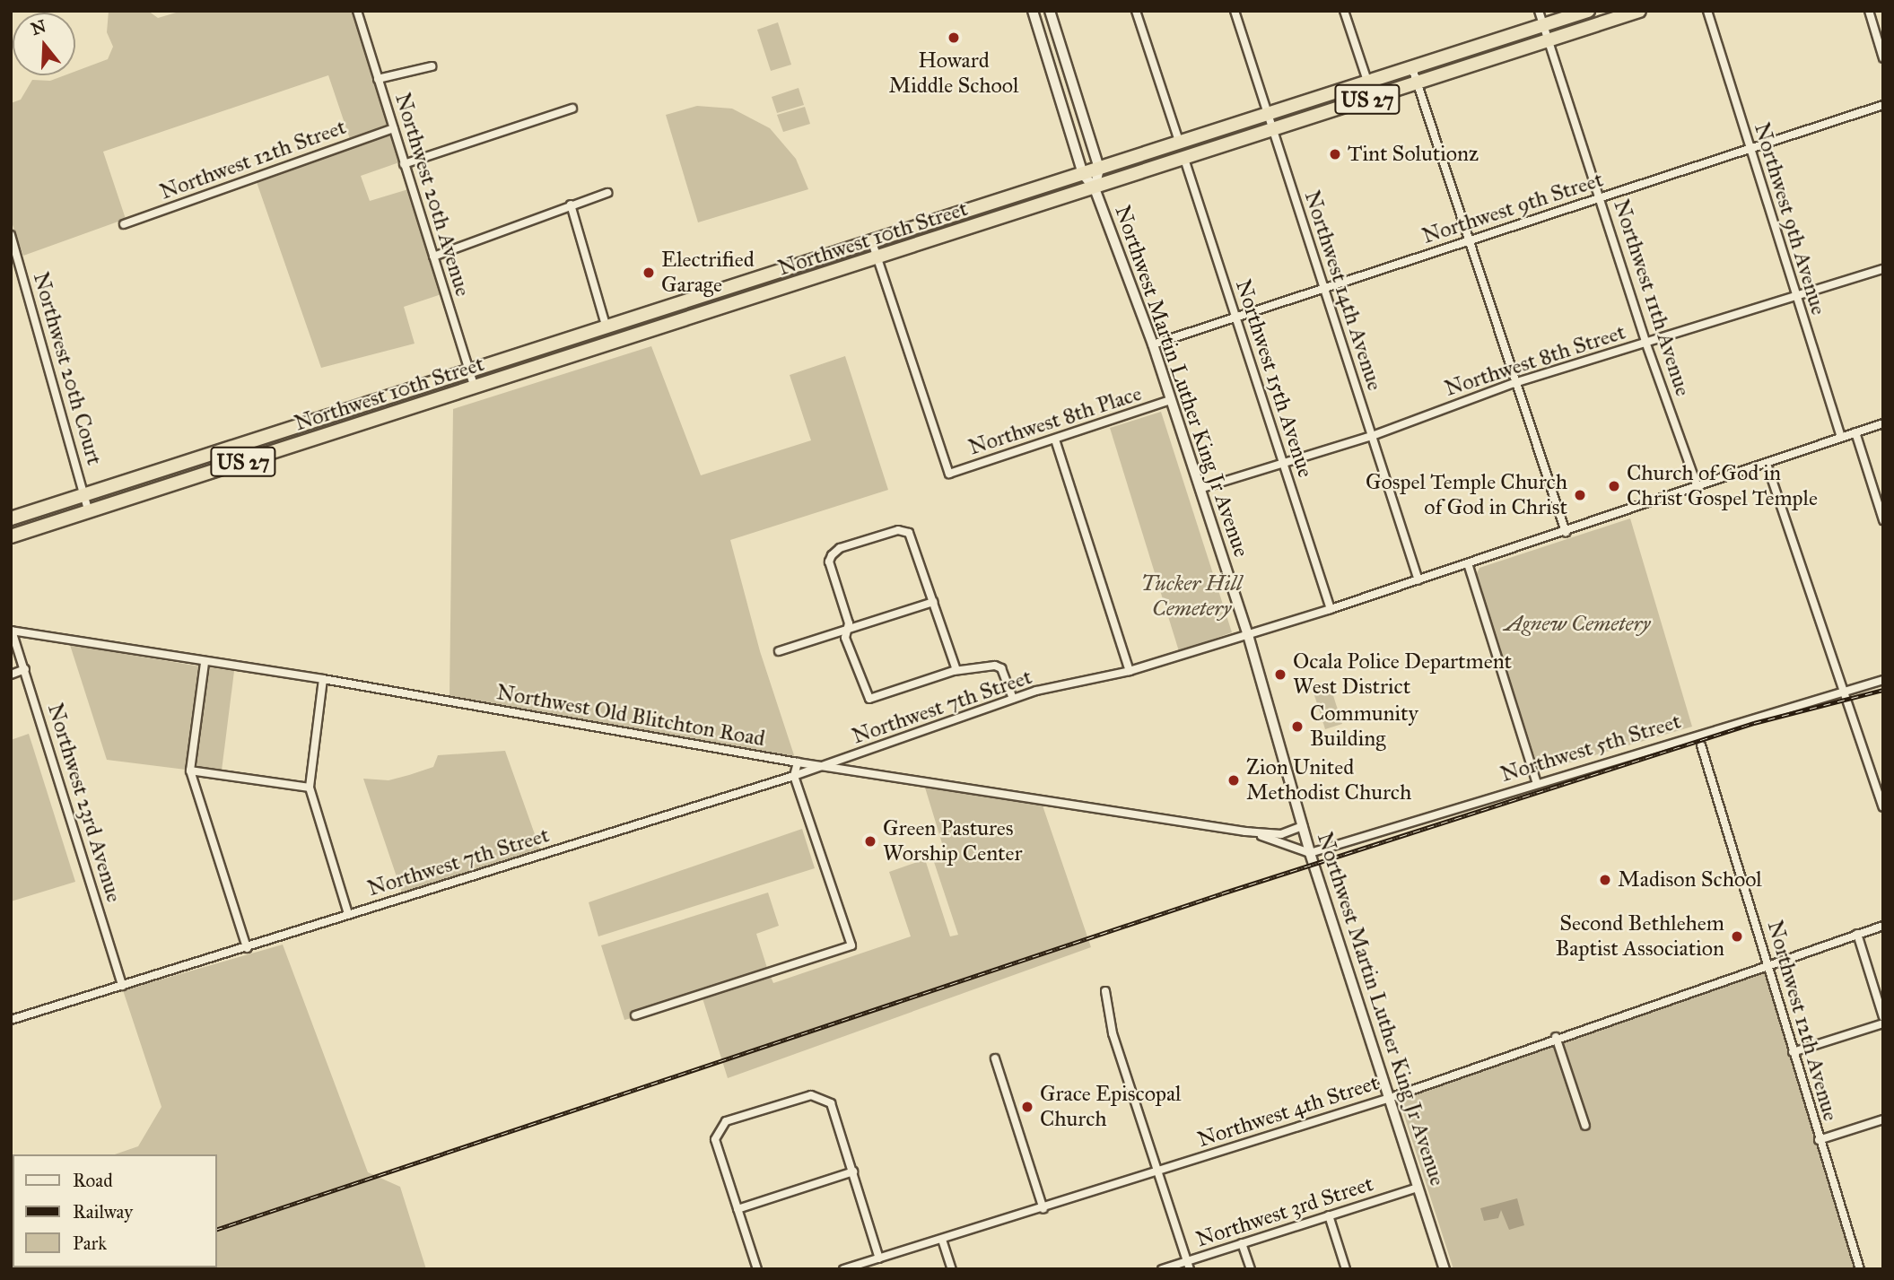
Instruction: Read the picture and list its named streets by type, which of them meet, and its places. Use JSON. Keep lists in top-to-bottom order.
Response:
{
  "streets": {
    "highway": ["US 27", "Northwest 10th Street"],
    "main road": ["Northwest Martin Luther King Jr Avenue"],
    "street": [
      "Northwest 12th Street",
      "Northwest 20th Avenue",
      "Northwest 9th Street",
      "Northwest 9th Avenue",
      "Northwest 14th Avenue",
      "Northwest 11th Avenue",
      "Northwest 8th Street",
      "Northwest 20th Court",
      "Northwest 15th Avenue",
      "Northwest 8th Place",
      "Northwest 7th Street",
      "Northwest Old Blitchton Road",
      "Northwest 5th Street",
      "Northwest 23rd Avenue",
      "Northwest 12th Avenue",
      "Northwest 4th Street",
      "Northwest 3rd Street"
    ]
  },
  "crossings": [
    ["Northwest 12th Street", "Northwest 20th Avenue"],
    ["Northwest 20th Avenue", "Northwest 10th Street"],
    ["Northwest 9th Street", "Northwest 9th Avenue"],
    ["Northwest 9th Street", "Northwest 14th Avenue"],
    ["Northwest 9th Street", "Northwest 11th Avenue"],
    ["Northwest 9th Street", "Northwest 15th Avenue"],
    ["Northwest 9th Street", "Northwest Martin Luther King Jr Avenue"],
    ["Northwest 9th Avenue", "Northwest 8th Street"],
    ["Northwest 9th Avenue", "Northwest 7th Street"],
    ["Northwest 10th Street", "Northwest 14th Avenue"],
    ["Northwest 10th Street", "Northwest 11th Avenue"],
    ["Northwest 10th Street", "Northwest 20th Court"],
    ["Northwest 10th Street", "Northwest 15th Avenue"],
    ["Northwest 10th Street", "Northwest Martin Luther King Jr Avenue"],
    ["Northwest 10th Street", "Northwest 8th Place"],
    ["Northwest 14th Avenue", "Northwest 8th Street"],
    ["Northwest 14th Avenue", "Northwest 7th Street"],
    ["Northwest 11th Avenue", "Northwest 8th Street"],
    ["Northwest 11th Avenue", "Northwest 7th Street"],
    ["Northwest 8th Street", "Northwest 15th Avenue"],
    ["Northwest 8th Street", "Northwest Martin Luther King Jr Avenue"],
    ["Northwest 15th Avenue", "Northwest 7th Street"],
    ["Northwest Martin Luther King Jr Avenue", "Northwest 8th Place"],
    ["Northwest Martin Luther King Jr Avenue", "Northwest 7th Street"],
    ["Northwest Martin Luther King Jr Avenue", "Northwest Old Blitchton Road"],
    ["Northwest Martin Luther King Jr Avenue", "Northwest 5th Street"],
    ["Northwest Martin Luther King Jr Avenue", "Northwest 4th Street"],
    ["Northwest Martin Luther King Jr Avenue", "Northwest 3rd Street"],
    ["Northwest 7th Street", "Northwest Old Blitchton Road"],
    ["Northwest 7th Street", "Northwest 23rd Avenue"],
    ["Northwest Old Blitchton Road", "Northwest 5th Street"],
    ["Northwest Old Blitchton Road", "Northwest 23rd Avenue"],
    ["Northwest 12th Avenue", "Northwest 4th Street"]
  ],
  "parks": ["Tucker Hill Cemetery", "Agnew Cemetery"],
  "places": [
    "Howard Middle School",
    "Tint Solutionz",
    "Electrified Garage",
    "Church of God in Christ Gospel Temple",
    "Gospel Temple Church of God in Christ",
    "Ocala Police Department West District",
    "Community Building",
    "Zion United Methodist Church",
    "Green Pastures Worship Center",
    "Madison School",
    "Second Bethlehem Baptist Association",
    "Grace Episcopal Church"
  ],
  "legend": ["Road", "Railway", "Park"],
  "north": "top"
}
